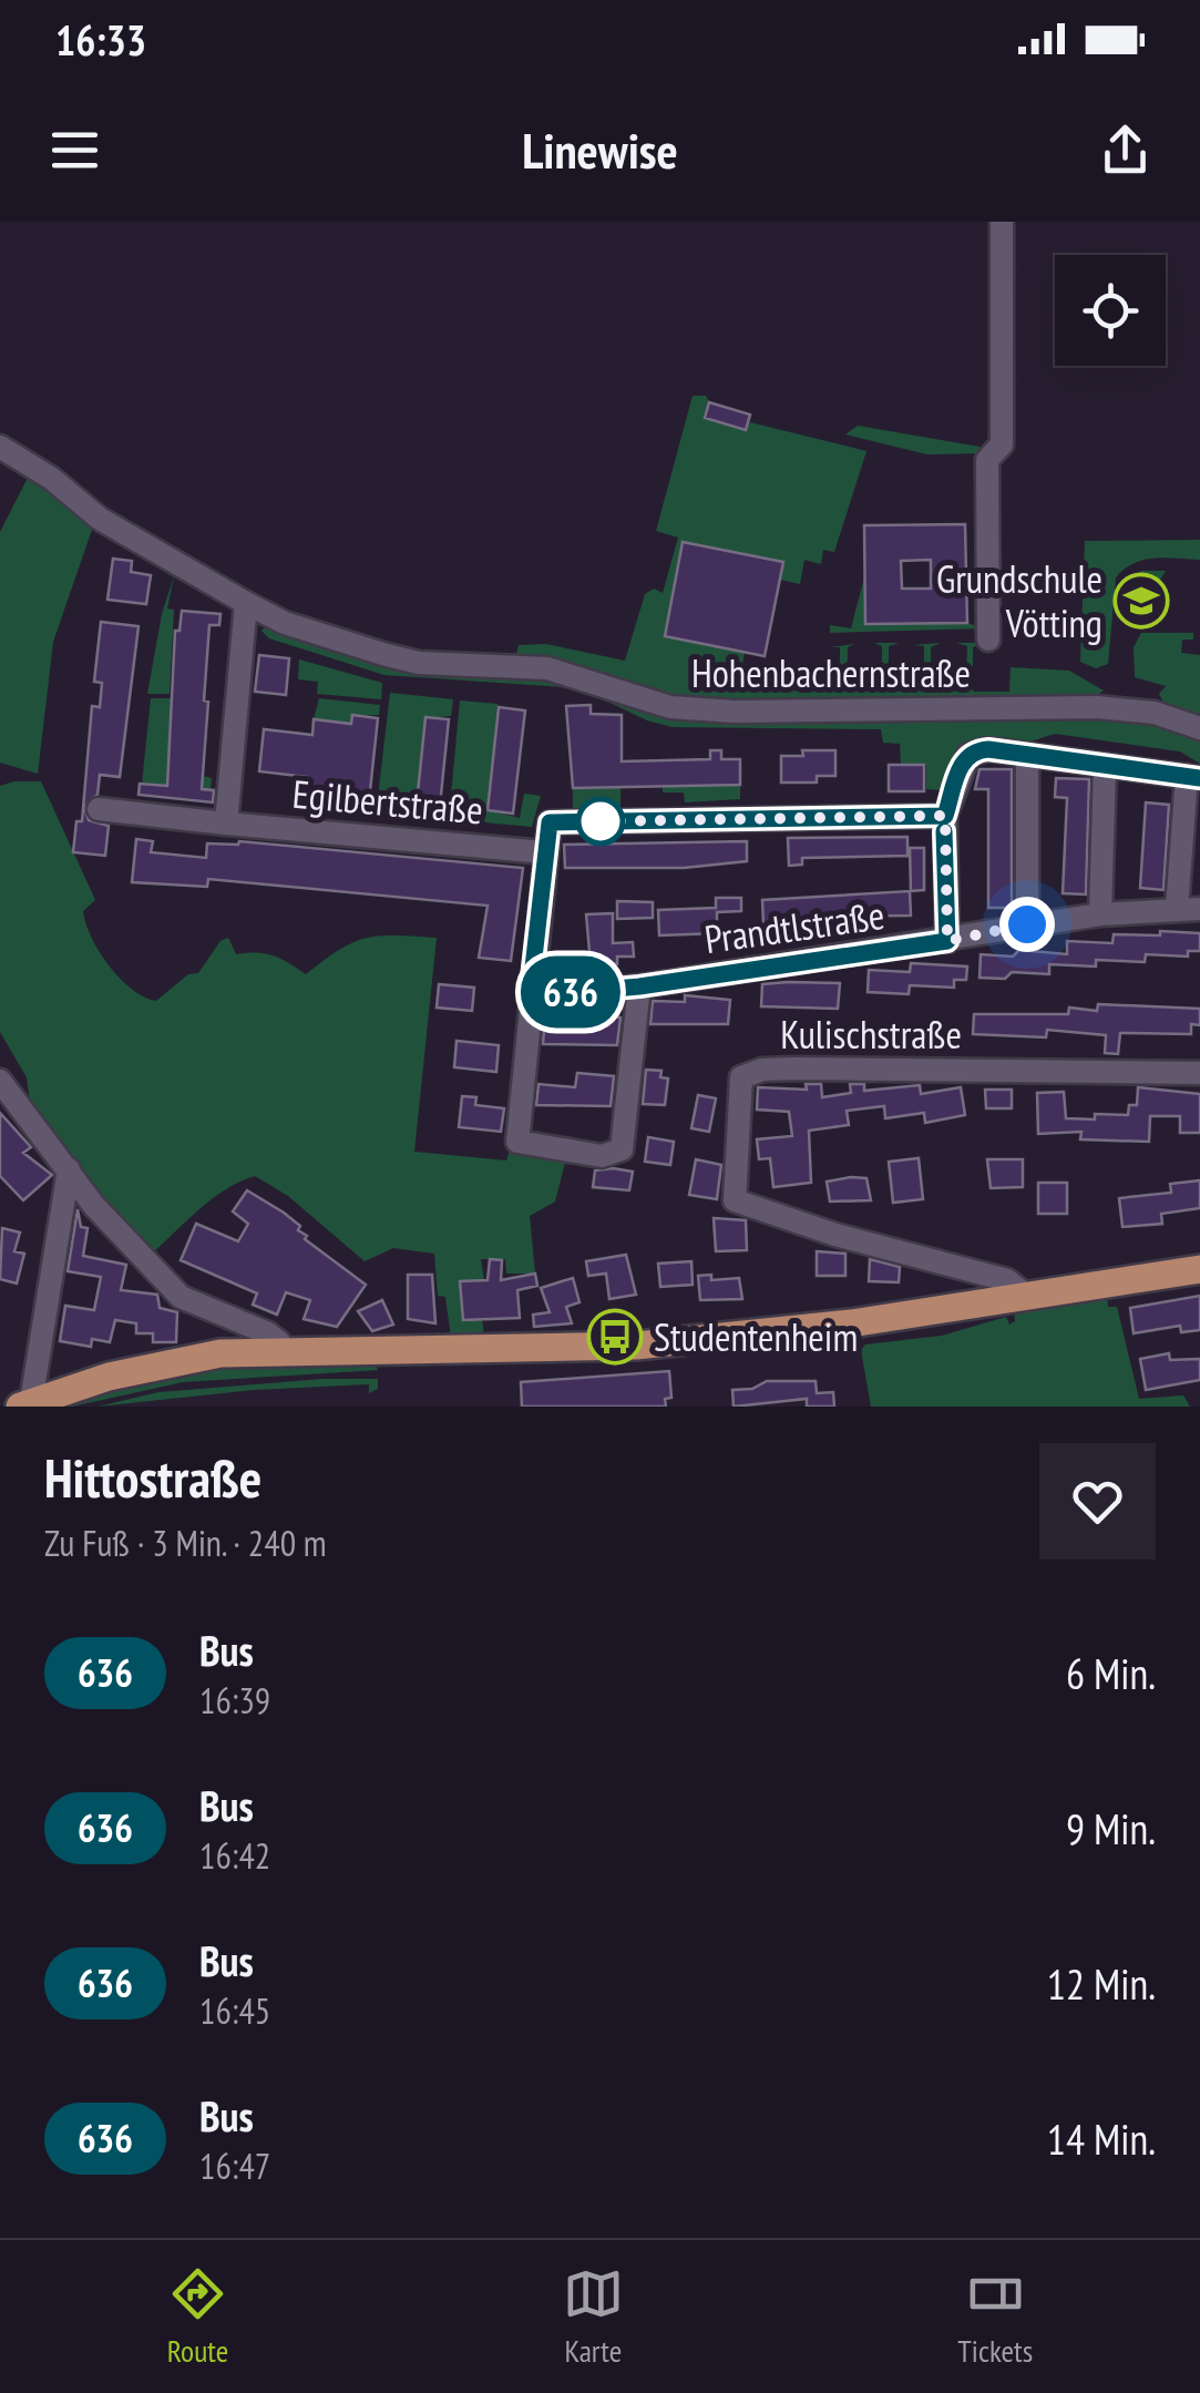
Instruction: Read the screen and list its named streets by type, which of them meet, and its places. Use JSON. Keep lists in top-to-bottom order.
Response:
{
  "streets": {
    "street": [
      "Hohenbachernstraße",
      "Egilbertstraße",
      "Prandtlstraße",
      "Kulischstraße"
    ]
  },
  "places": {
    "school or university": ["Grundschule Vötting"],
    "bus stop": ["Studentenheim"]
  },
  "lines": ["bus line 636"],
  "page": {
    "status": "16:33",
    "header": "Linewise",
    "on_map": "636",
    "heading": ["Hittostraße", "Zu Fuß · 3 Min. · 240 m"],
    "list": [
      {
        "mark": "636",
        "name": "Bus",
        "note": "16:39",
        "value": "6 Min."
      },
      {
        "mark": "636",
        "name": "Bus",
        "note": "16:42",
        "value": "9 Min."
      },
      {
        "mark": "636",
        "name": "Bus",
        "note": "16:45",
        "value": "12 Min."
      },
      {
        "mark": "636",
        "name": "Bus",
        "note": "16:47",
        "value": "14 Min."
      }
    ],
    "tabs": ["Route", "Karte", "Tickets"]
  }
}
